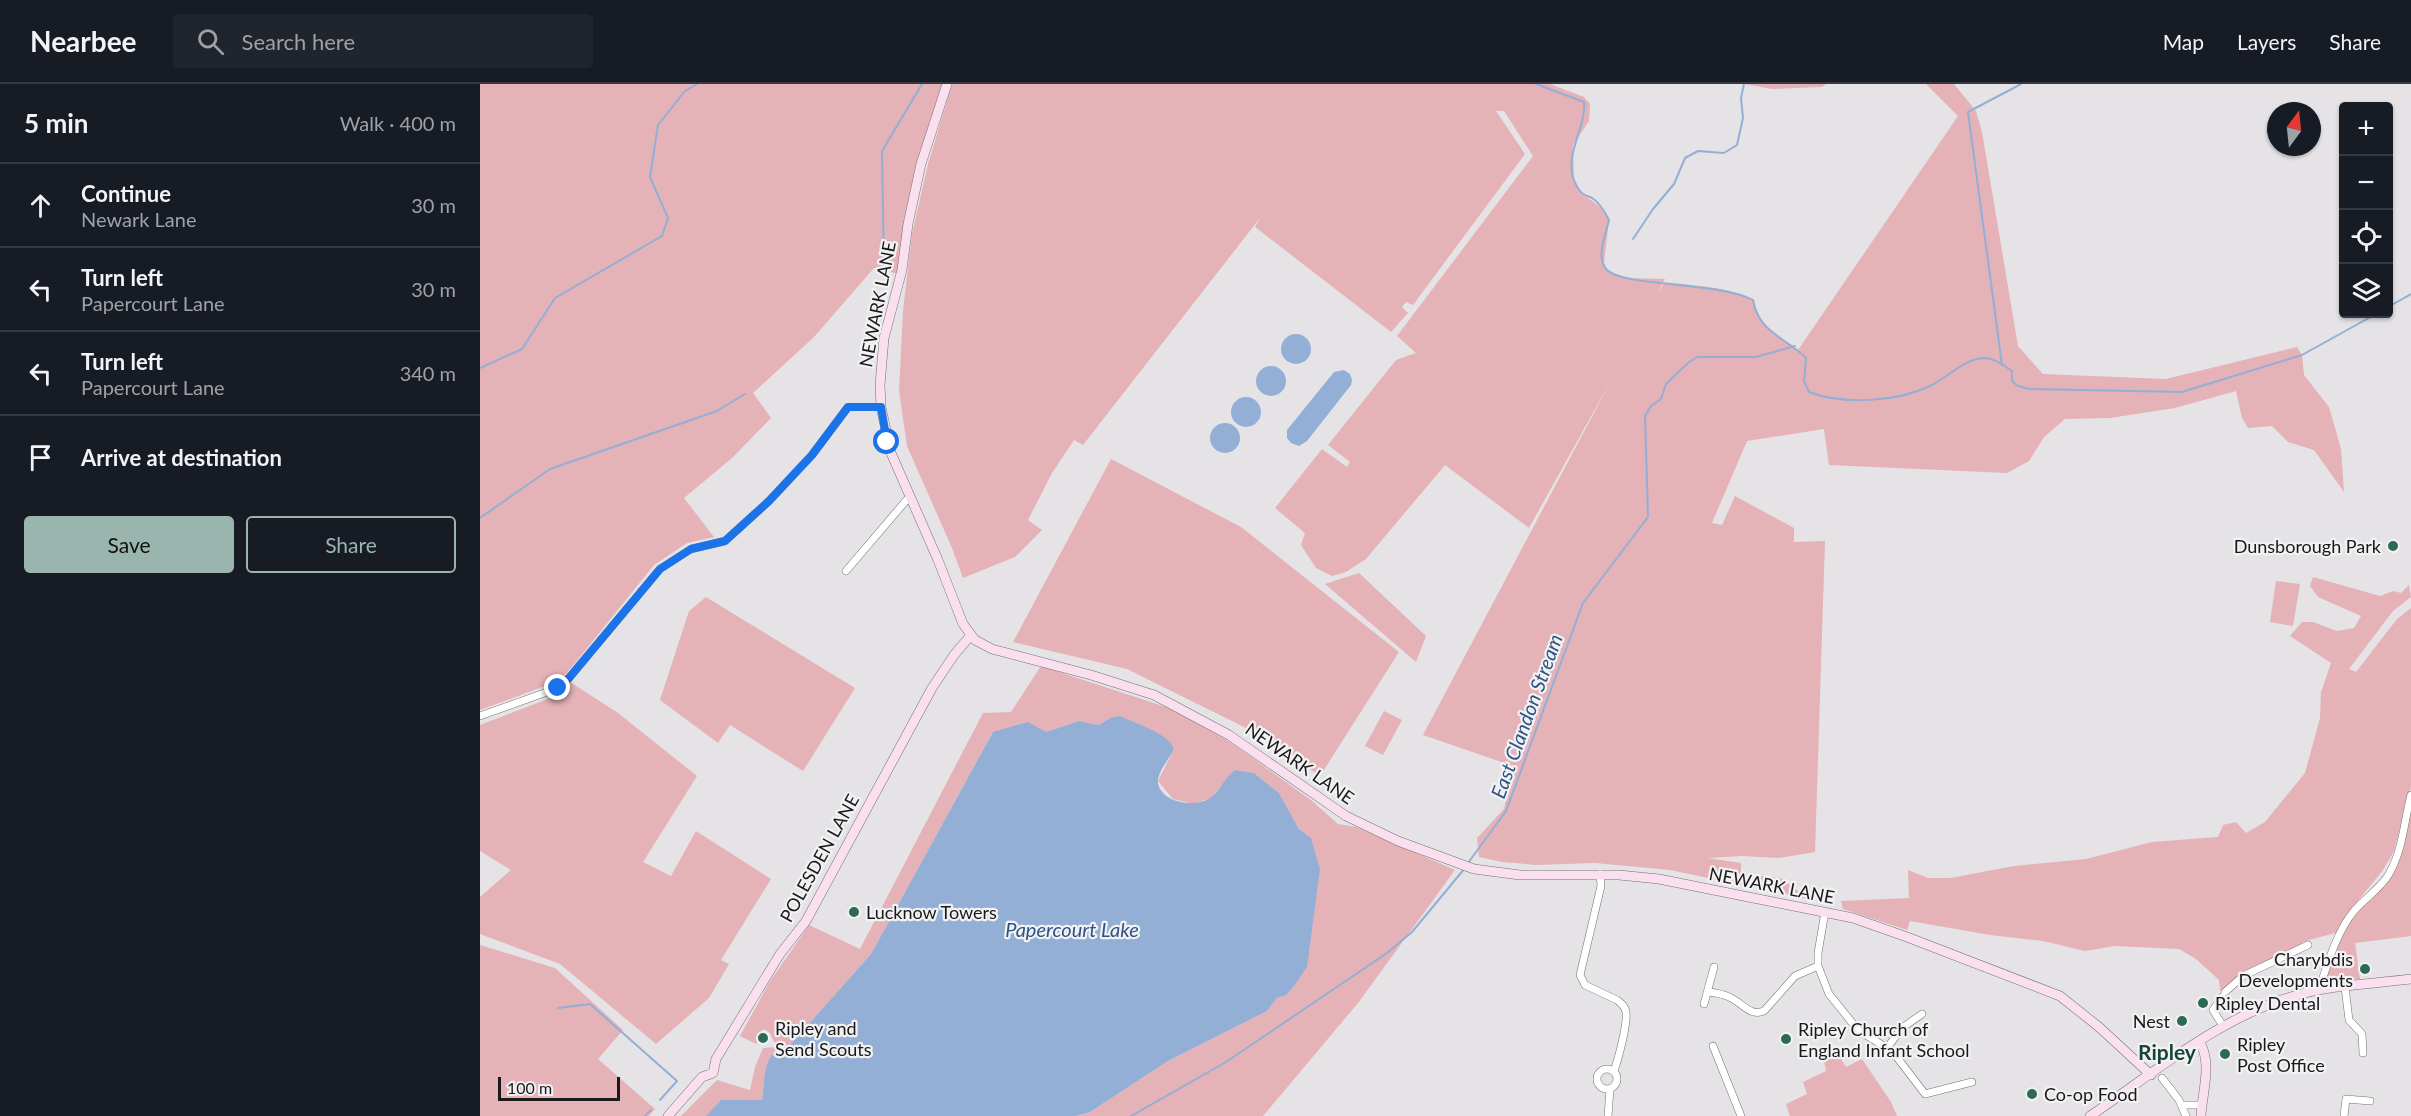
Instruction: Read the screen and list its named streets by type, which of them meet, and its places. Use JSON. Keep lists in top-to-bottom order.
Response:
{
  "streets": {
    "main road": ["NEWARK LANE", "POLESDEN LANE"]
  },
  "crossings": [
    ["NEWARK LANE", "POLESDEN LANE"]
  ],
  "districts": ["Ripley"],
  "water": ["East Clandon Stream", "Papercourt Lake"],
  "places": [
    "Dunsborough Park",
    "Lucknow Towers",
    "Charybdis Developments",
    "Ripley Dental",
    "Nest",
    "Ripley and Send Scouts",
    "Ripley Church of England Infant School",
    "Ripley Post Office",
    "Co-op Food"
  ],
  "scale_bar": "100 m",
  "north": "top",
  "page": {
    "header": "Nearbee",
    "search": "Search here",
    "nav": ["Map", "Layers", "Share"],
    "heading": ["5 min", "Walk · 400 m"],
    "map_buttons": ["+", "−"],
    "list": [
      ["Continue", "Newark Lane", "30 m"],
      ["Turn left", "Papercourt Lane", "30 m"],
      ["Turn left", "Papercourt Lane", "340 m"],
      "Arrive at destination"
    ],
    "buttons": ["Save", "Share"],
    "scale": "100 m"
  }
}
